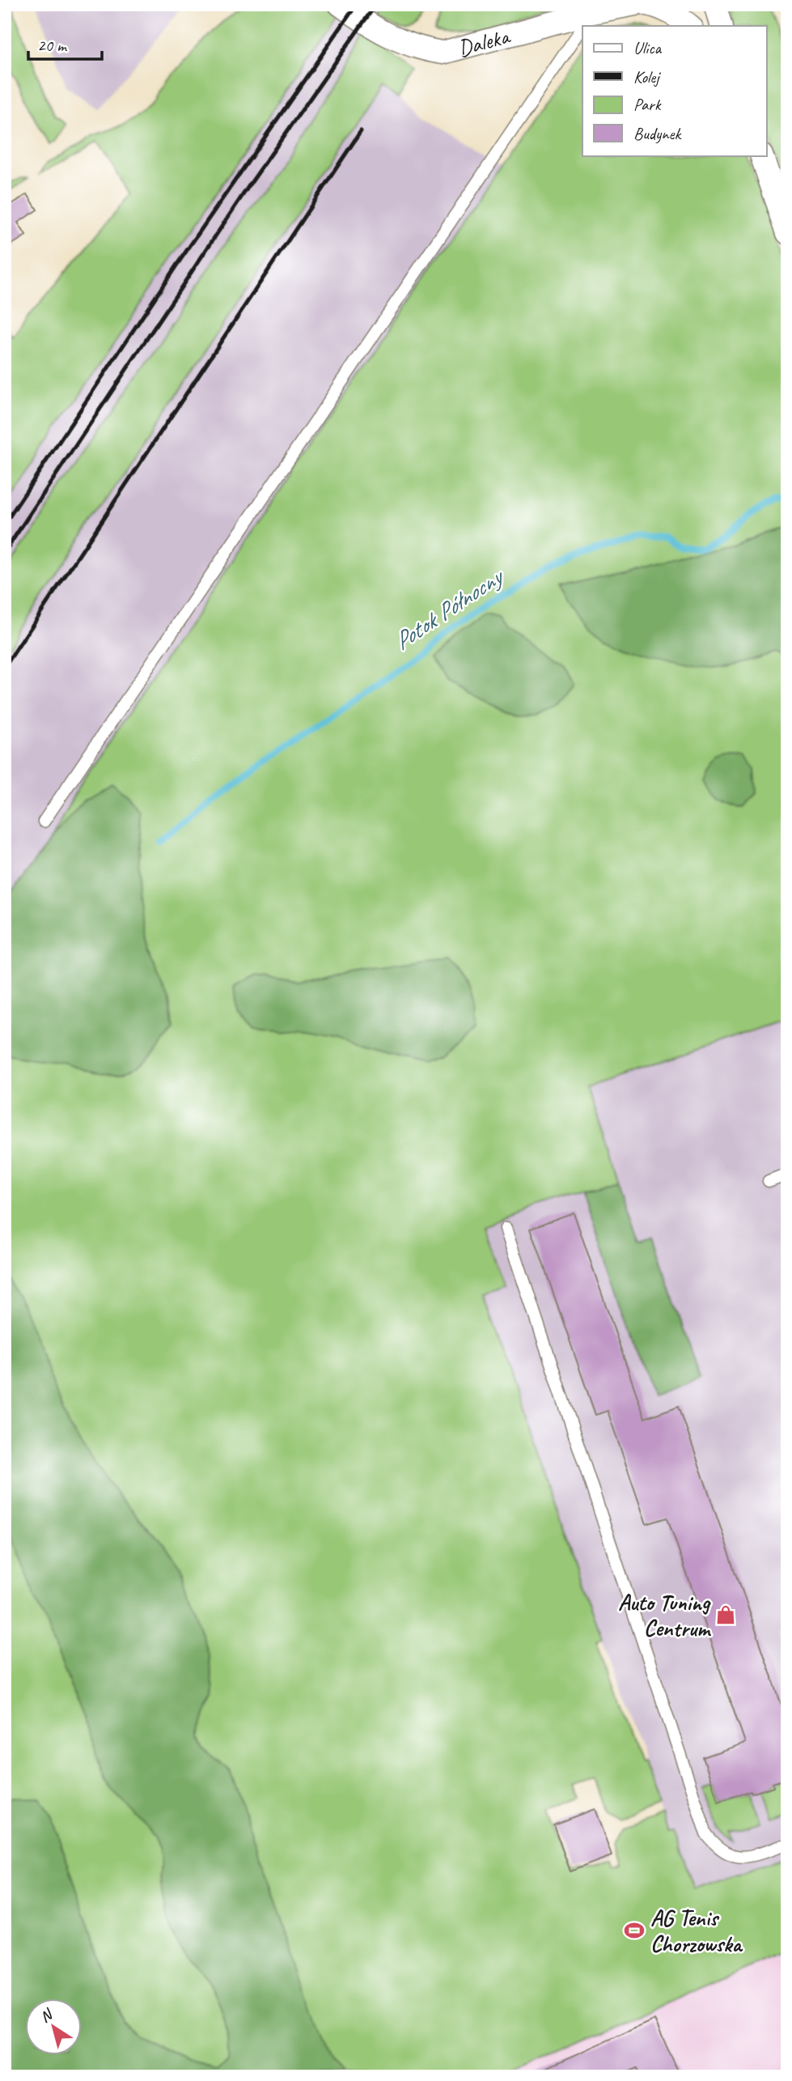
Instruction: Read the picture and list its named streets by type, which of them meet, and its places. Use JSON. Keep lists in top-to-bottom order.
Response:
{
  "streets": {
    "street": ["Daleka"]
  },
  "water": ["Potok Północny"],
  "places": {
    "shop": ["Auto Tuning Centrum"],
    "sports": ["AG Tenis Chorzowska"]
  },
  "legend": [
    "Ulica",
    "Kolej",
    "Park",
    "Budynek"
  ],
  "scale_bar": "20 m",
  "north": "top left"
}
